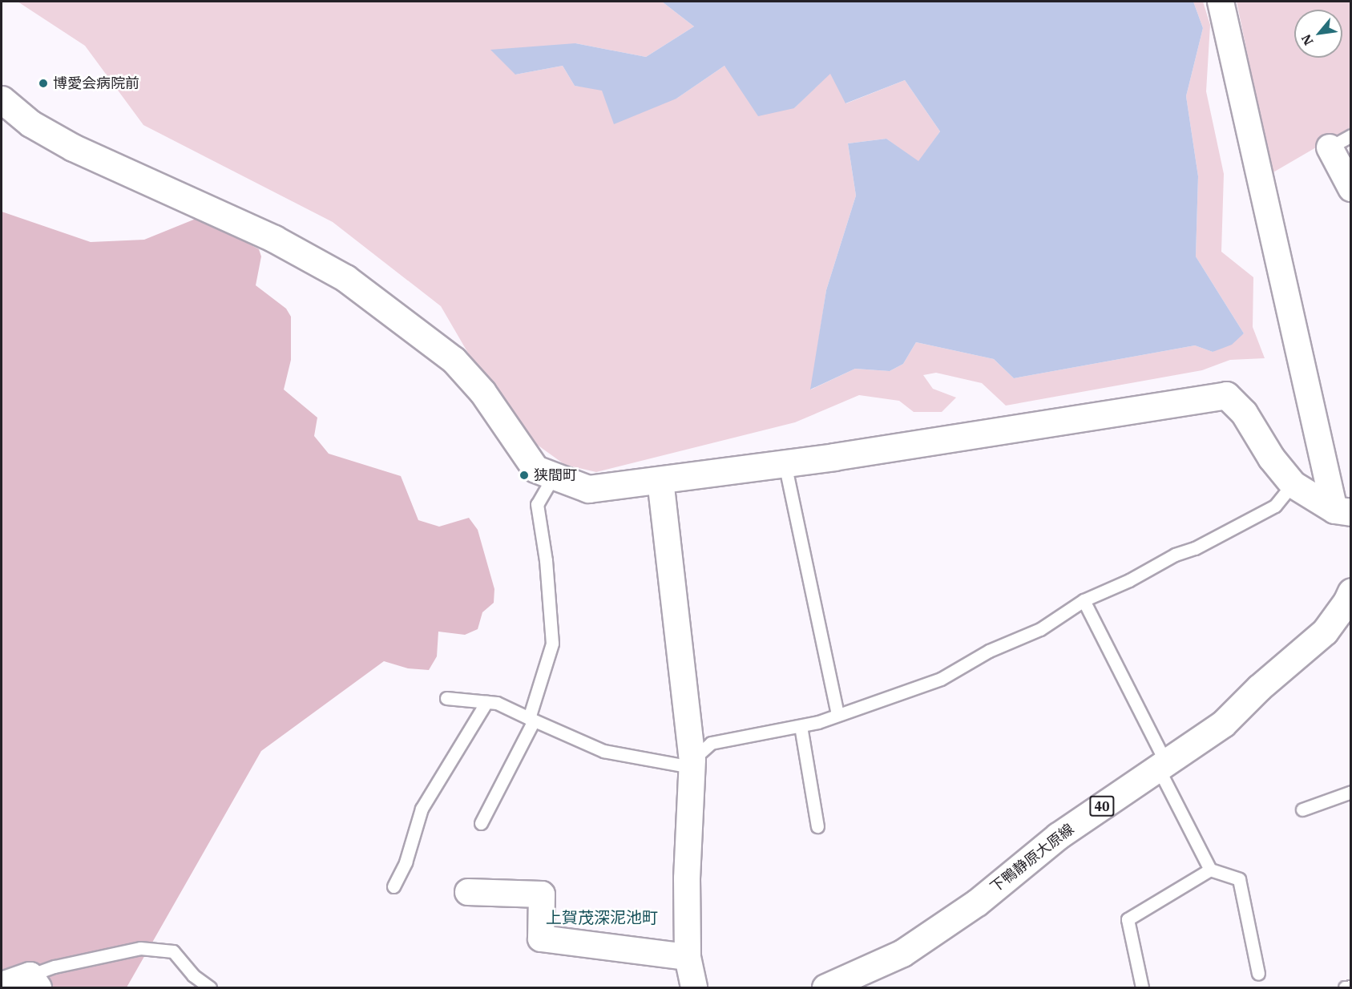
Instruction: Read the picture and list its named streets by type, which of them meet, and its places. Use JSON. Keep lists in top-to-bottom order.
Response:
{
  "streets": {
    "street": ["40", "下鴨静原大原線"]
  },
  "districts": ["上賀茂深泥池町"],
  "places": ["博愛会病院前", "狭間町"],
  "north": "bottom left"
}
